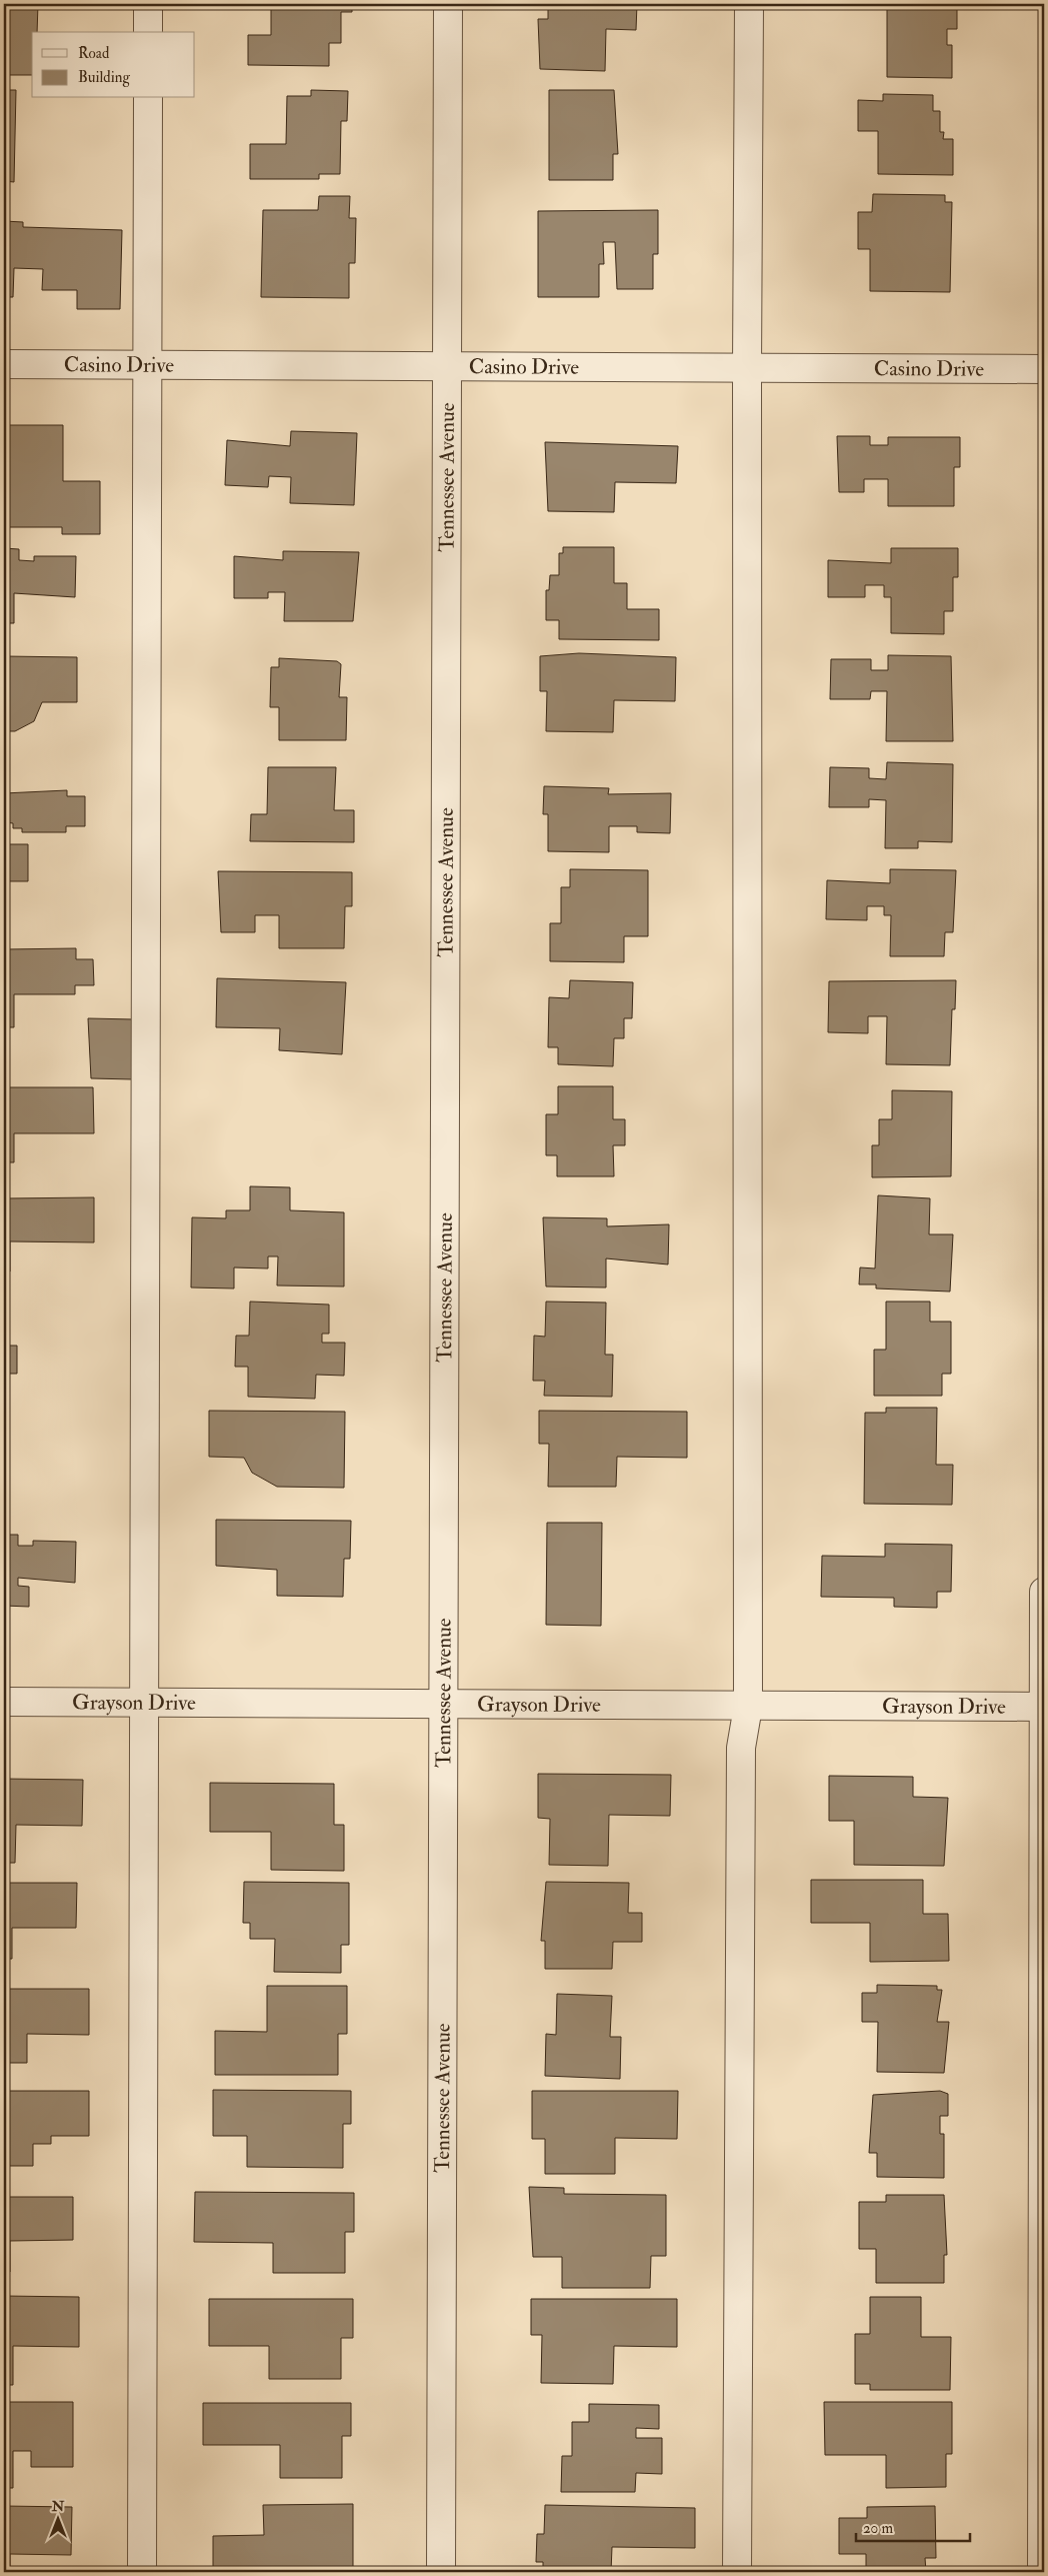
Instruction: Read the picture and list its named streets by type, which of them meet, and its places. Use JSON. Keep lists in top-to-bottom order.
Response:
{
  "streets": {
    "street": ["Casino Drive", "Tennessee Avenue", "Grayson Drive"]
  },
  "crossings": [
    ["Casino Drive", "Tennessee Avenue"],
    ["Tennessee Avenue", "Grayson Drive"]
  ],
  "legend": ["Road", "Building"],
  "scale_bar": "20 m",
  "north": "top"
}
